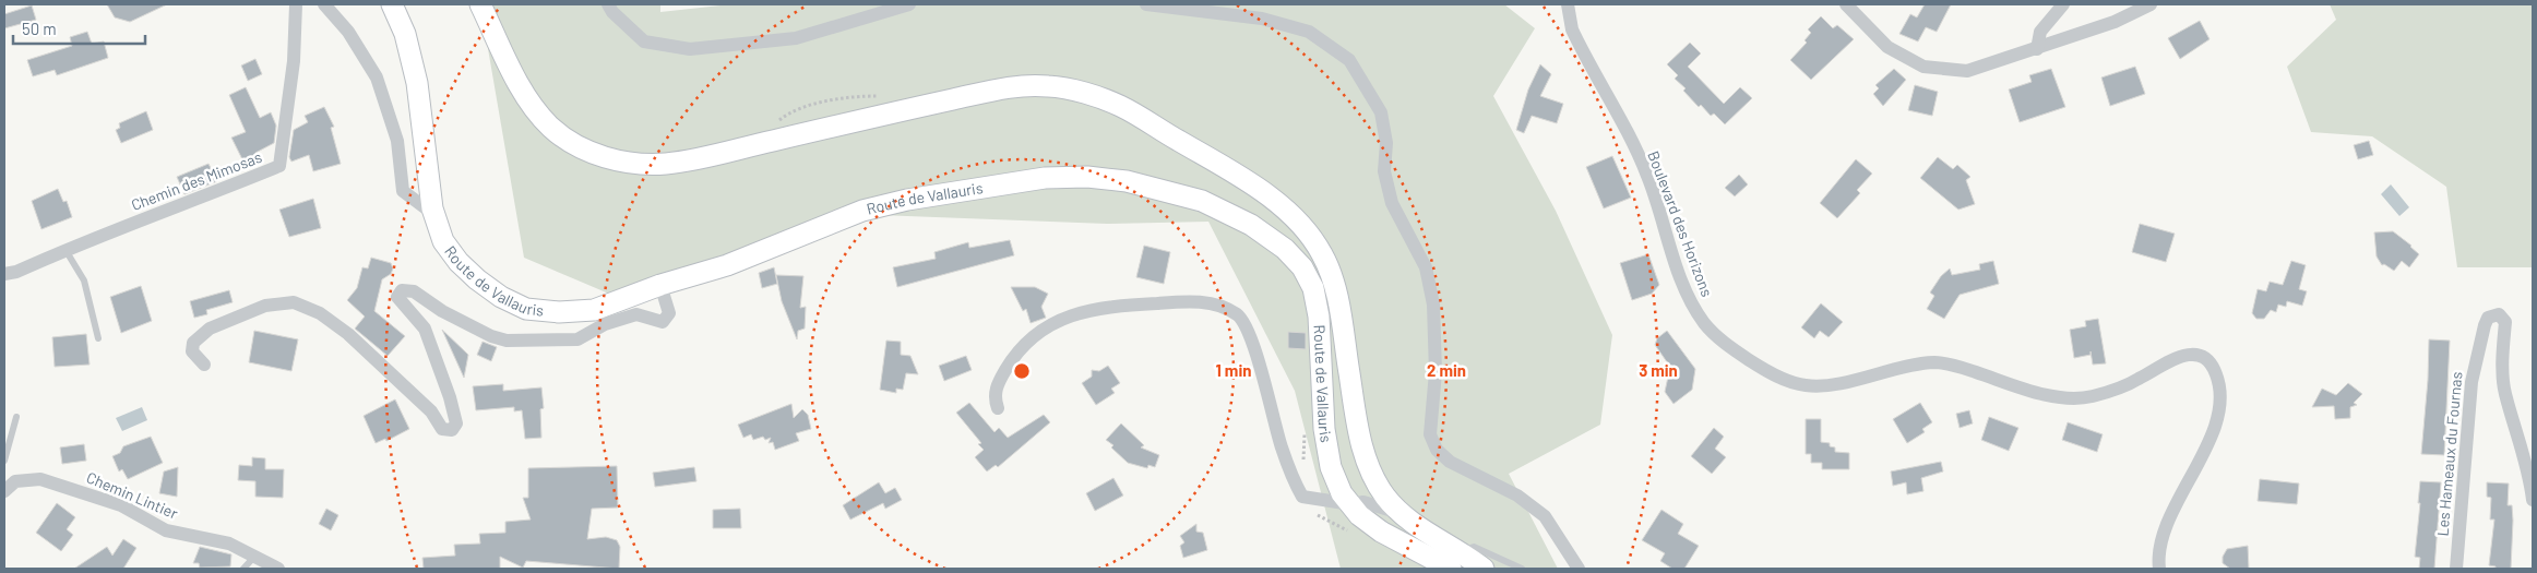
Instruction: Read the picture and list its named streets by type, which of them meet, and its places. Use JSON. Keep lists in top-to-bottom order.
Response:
{
  "streets": {
    "main road": ["Route de Vallauris"],
    "street": [
      "Chemin des Mimosas",
      "Boulevard des Horizons",
      "Les Hameaux du Fournas",
      "Chemin Lintier"
    ]
  },
  "scale_bar": "50 m",
  "rings": ["1 min", "2 min", "3 min"]
}
